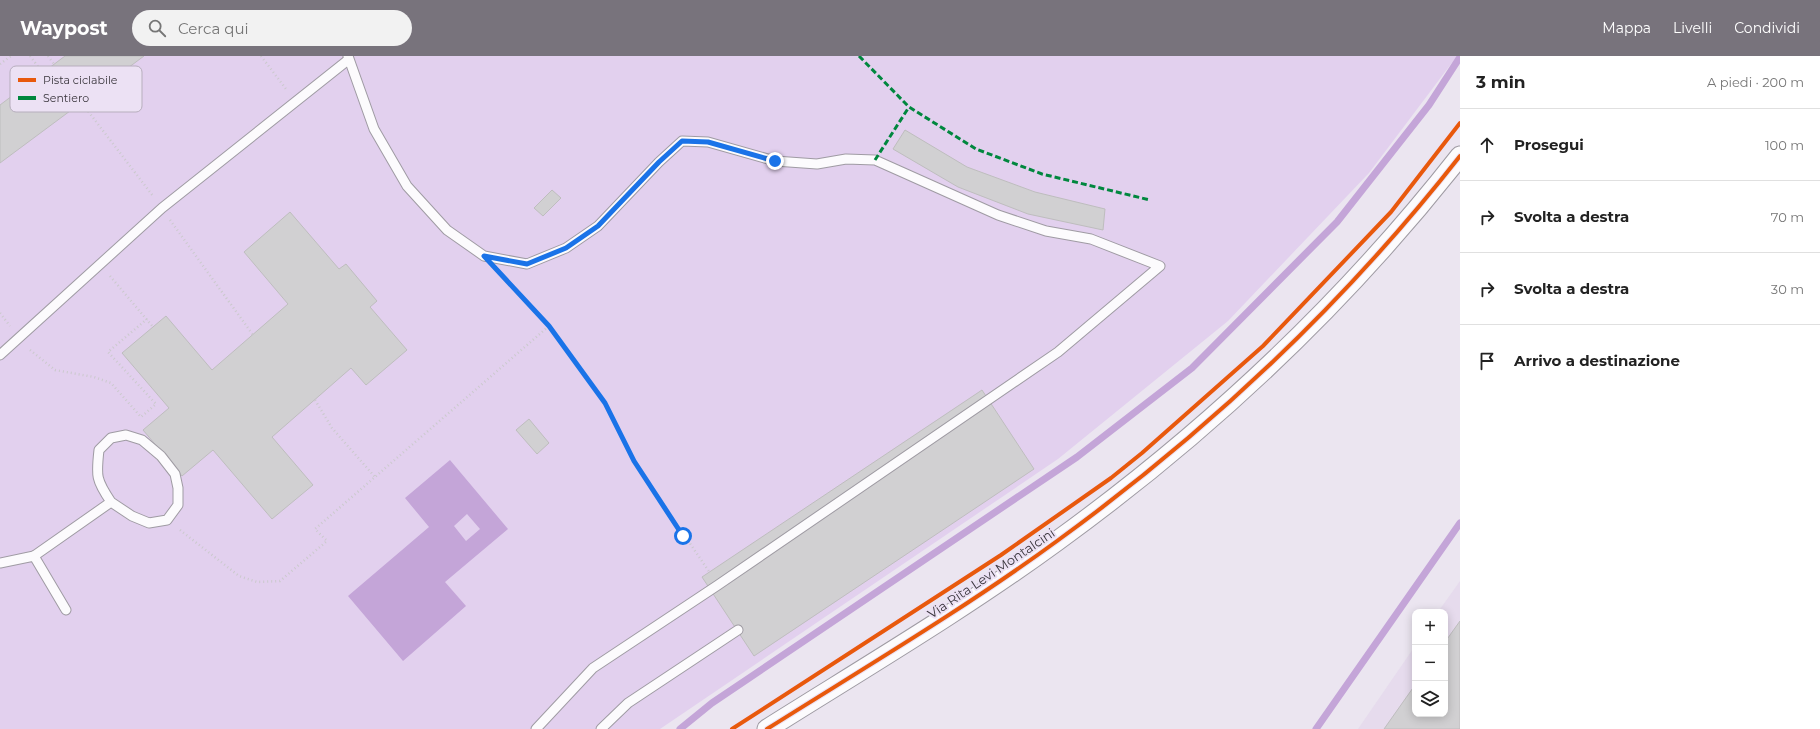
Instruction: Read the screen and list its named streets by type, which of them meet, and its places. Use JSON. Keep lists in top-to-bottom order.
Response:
{
  "streets": {
    "street": ["Via Rita Levi Montalcini"]
  },
  "legend": ["Pista ciclabile", "Sentiero"],
  "page": {
    "header": "Waypost",
    "search": "Cerca qui",
    "nav": ["Mappa", "Livelli", "Condividi"],
    "heading": ["3 min", "A piedi · 200 m"],
    "list": [
      ["Prosegui", "100 m"],
      ["Svolta a destra", "70 m"],
      ["Svolta a destra", "30 m"],
      "Arrivo a destinazione"
    ],
    "map_buttons": ["+", "−"]
  }
}
